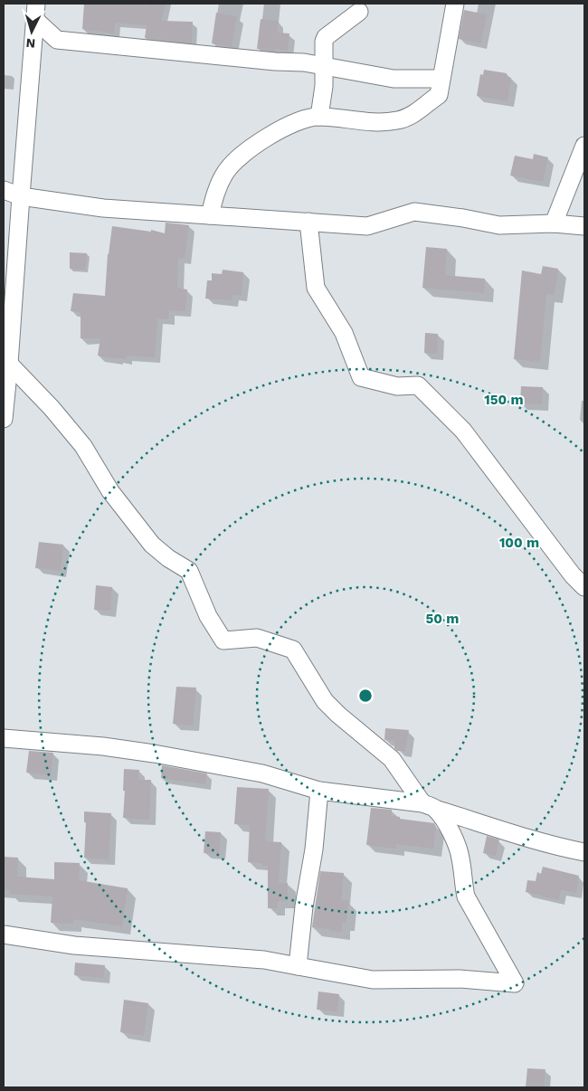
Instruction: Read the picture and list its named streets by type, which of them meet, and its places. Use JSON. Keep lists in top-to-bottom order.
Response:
{
  "north": "bottom",
  "rings": ["150 m", "100 m", "50 m"]
}
